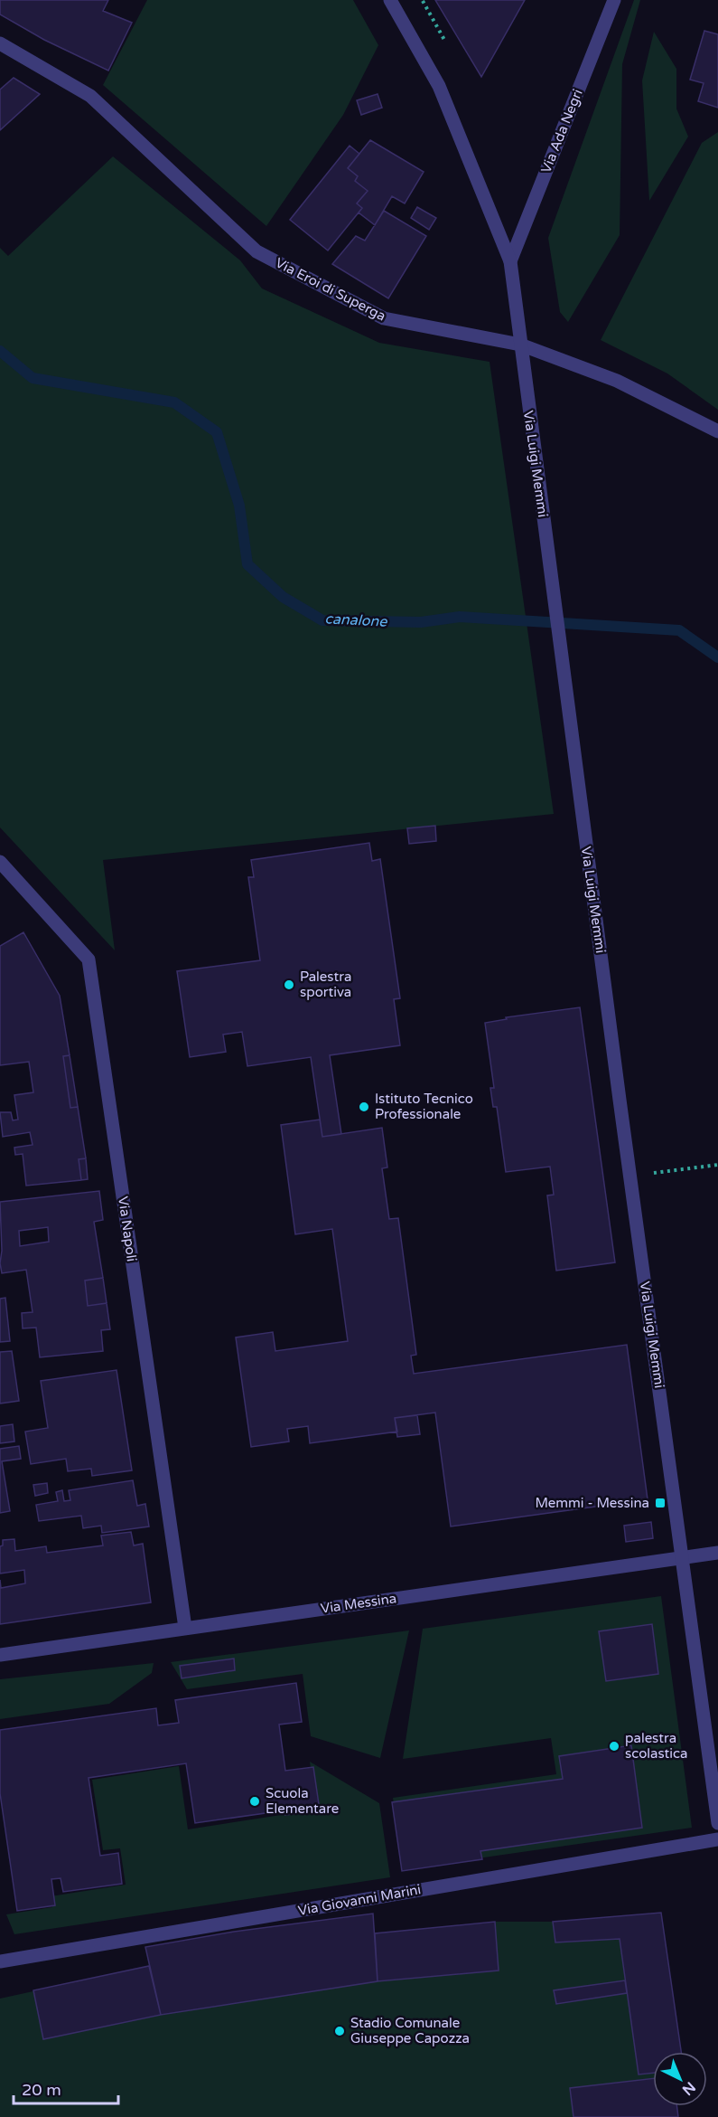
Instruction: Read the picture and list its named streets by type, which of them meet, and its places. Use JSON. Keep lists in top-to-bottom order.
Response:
{
  "streets": {
    "street": [
      "Via Ada Negri",
      "Via Eroi di Superga",
      "Via Luigi Memmi",
      "Via Napoli",
      "Via Messina",
      "Via Giovanni Marini"
    ]
  },
  "crossings": [
    ["Via Ada Negri", "Via Luigi Memmi"],
    ["Via Eroi di Superga", "Via Luigi Memmi"],
    ["Via Luigi Memmi", "Via Messina"],
    ["Via Napoli", "Via Messina"]
  ],
  "water": ["canalone"],
  "places": {
    "other": [
      "Palestra sportiva",
      "Istituto Tecnico Professionale",
      "palestra scolastica",
      "Scuola Elementare",
      "Stadio Comunale Giuseppe Capozza"
    ],
    "transit": ["Memmi - Messina"]
  },
  "scale_bar": "20 m",
  "north": "bottom right"
}
